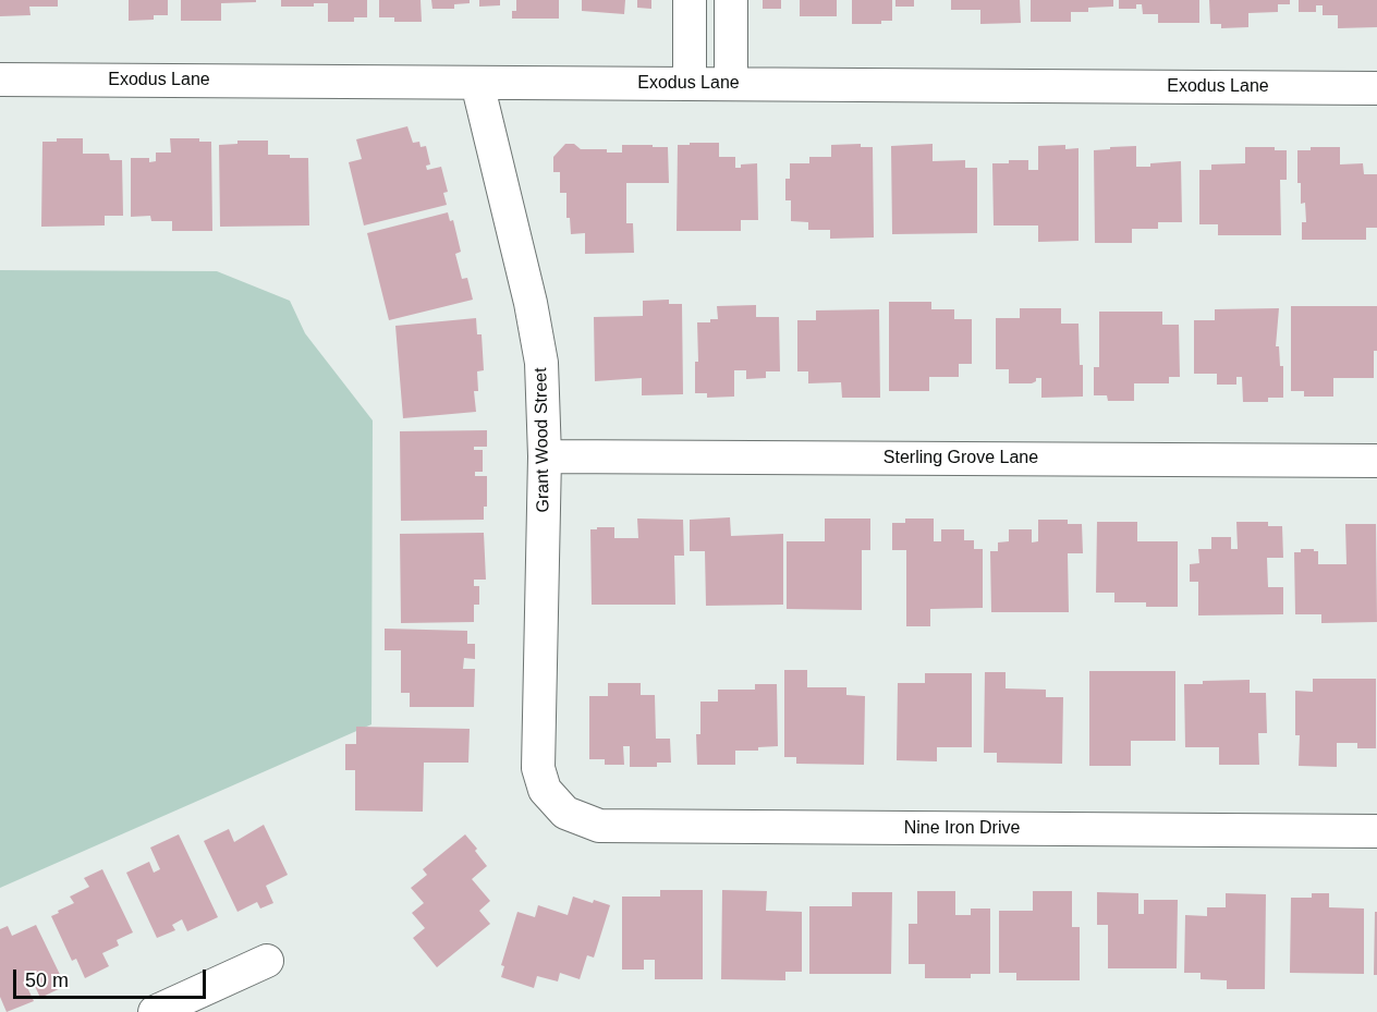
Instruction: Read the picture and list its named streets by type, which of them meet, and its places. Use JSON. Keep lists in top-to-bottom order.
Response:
{
  "streets": {
    "street": [
      "Exodus Lane",
      "Grant Wood Street",
      "Sterling Grove Lane",
      "Nine Iron Drive"
    ]
  },
  "crossings": [
    ["Exodus Lane", "Grant Wood Street"],
    ["Grant Wood Street", "Sterling Grove Lane"],
    ["Grant Wood Street", "Nine Iron Drive"]
  ],
  "scale_bar": "50 m"
}
